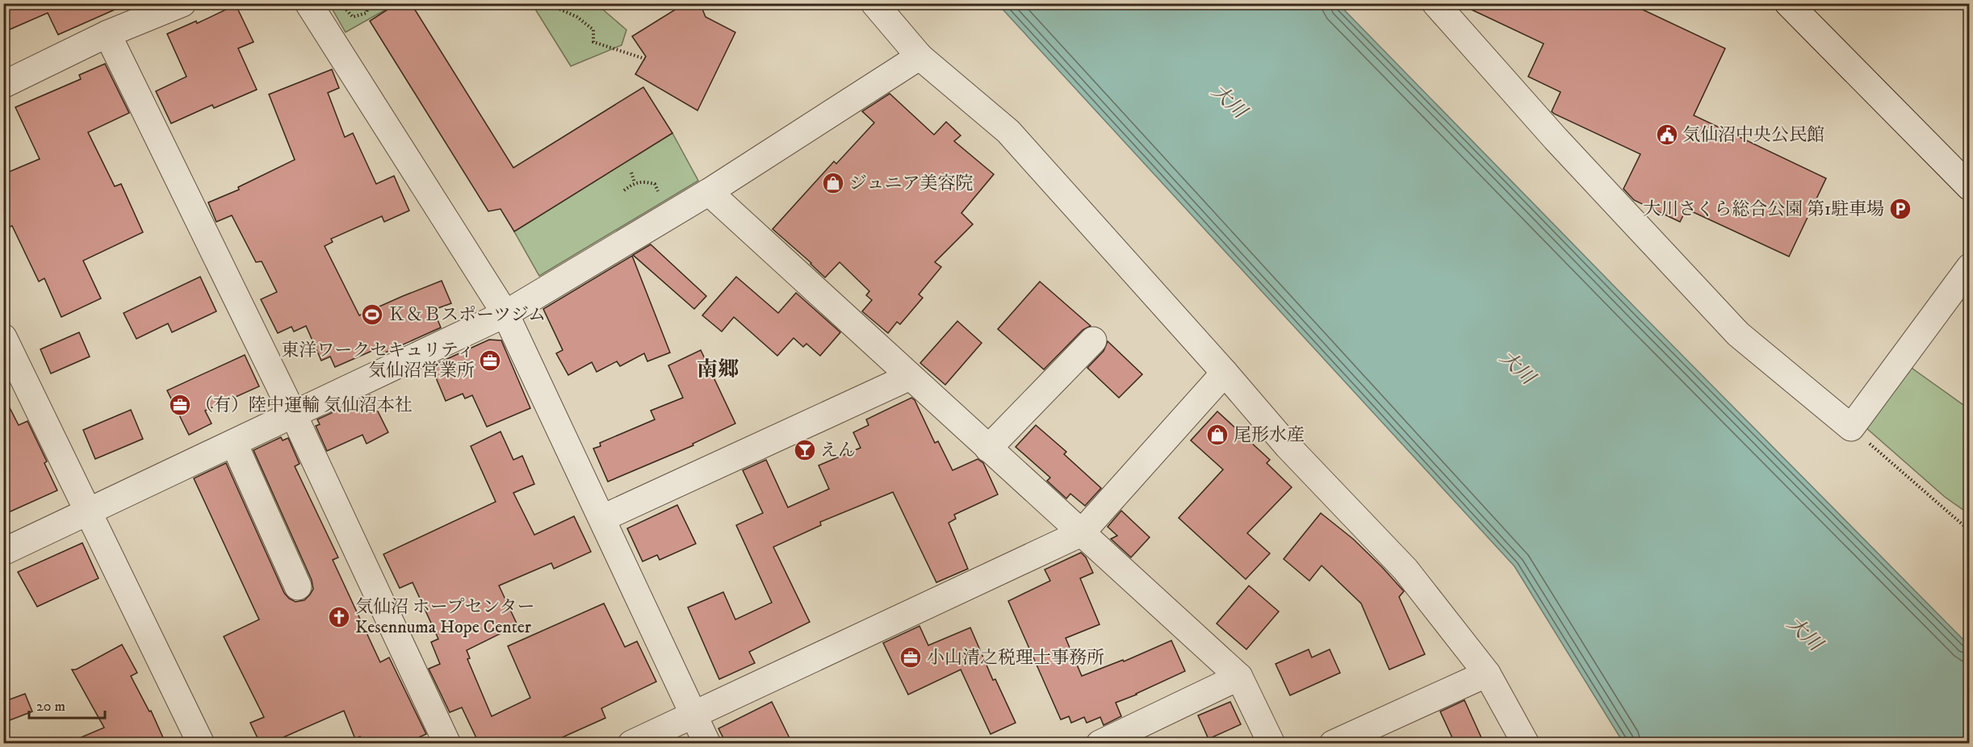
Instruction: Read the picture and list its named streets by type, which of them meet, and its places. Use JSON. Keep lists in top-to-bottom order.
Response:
{
  "districts": ["南郷"],
  "water": ["大川"],
  "places": {
    "public building": ["気仙沼中央公民館"],
    "shop": ["ジュニア美容院", "尾形水産"],
    "parking": ["大川さくら総合公園 第1駐車場"],
    "sports": ["Ｋ＆Ｂスポーツジム"],
    "office": ["東洋ワークセキュリティ 気仙沼営業所", "（有）陸中運輸 気仙沼本社", "小山清之税理士事務所"],
    "bar": ["えん"],
    "church": ["気仙沼 ホープセンター Kesennuma Hope Center"]
  },
  "scale_bar": "20 m"
}
